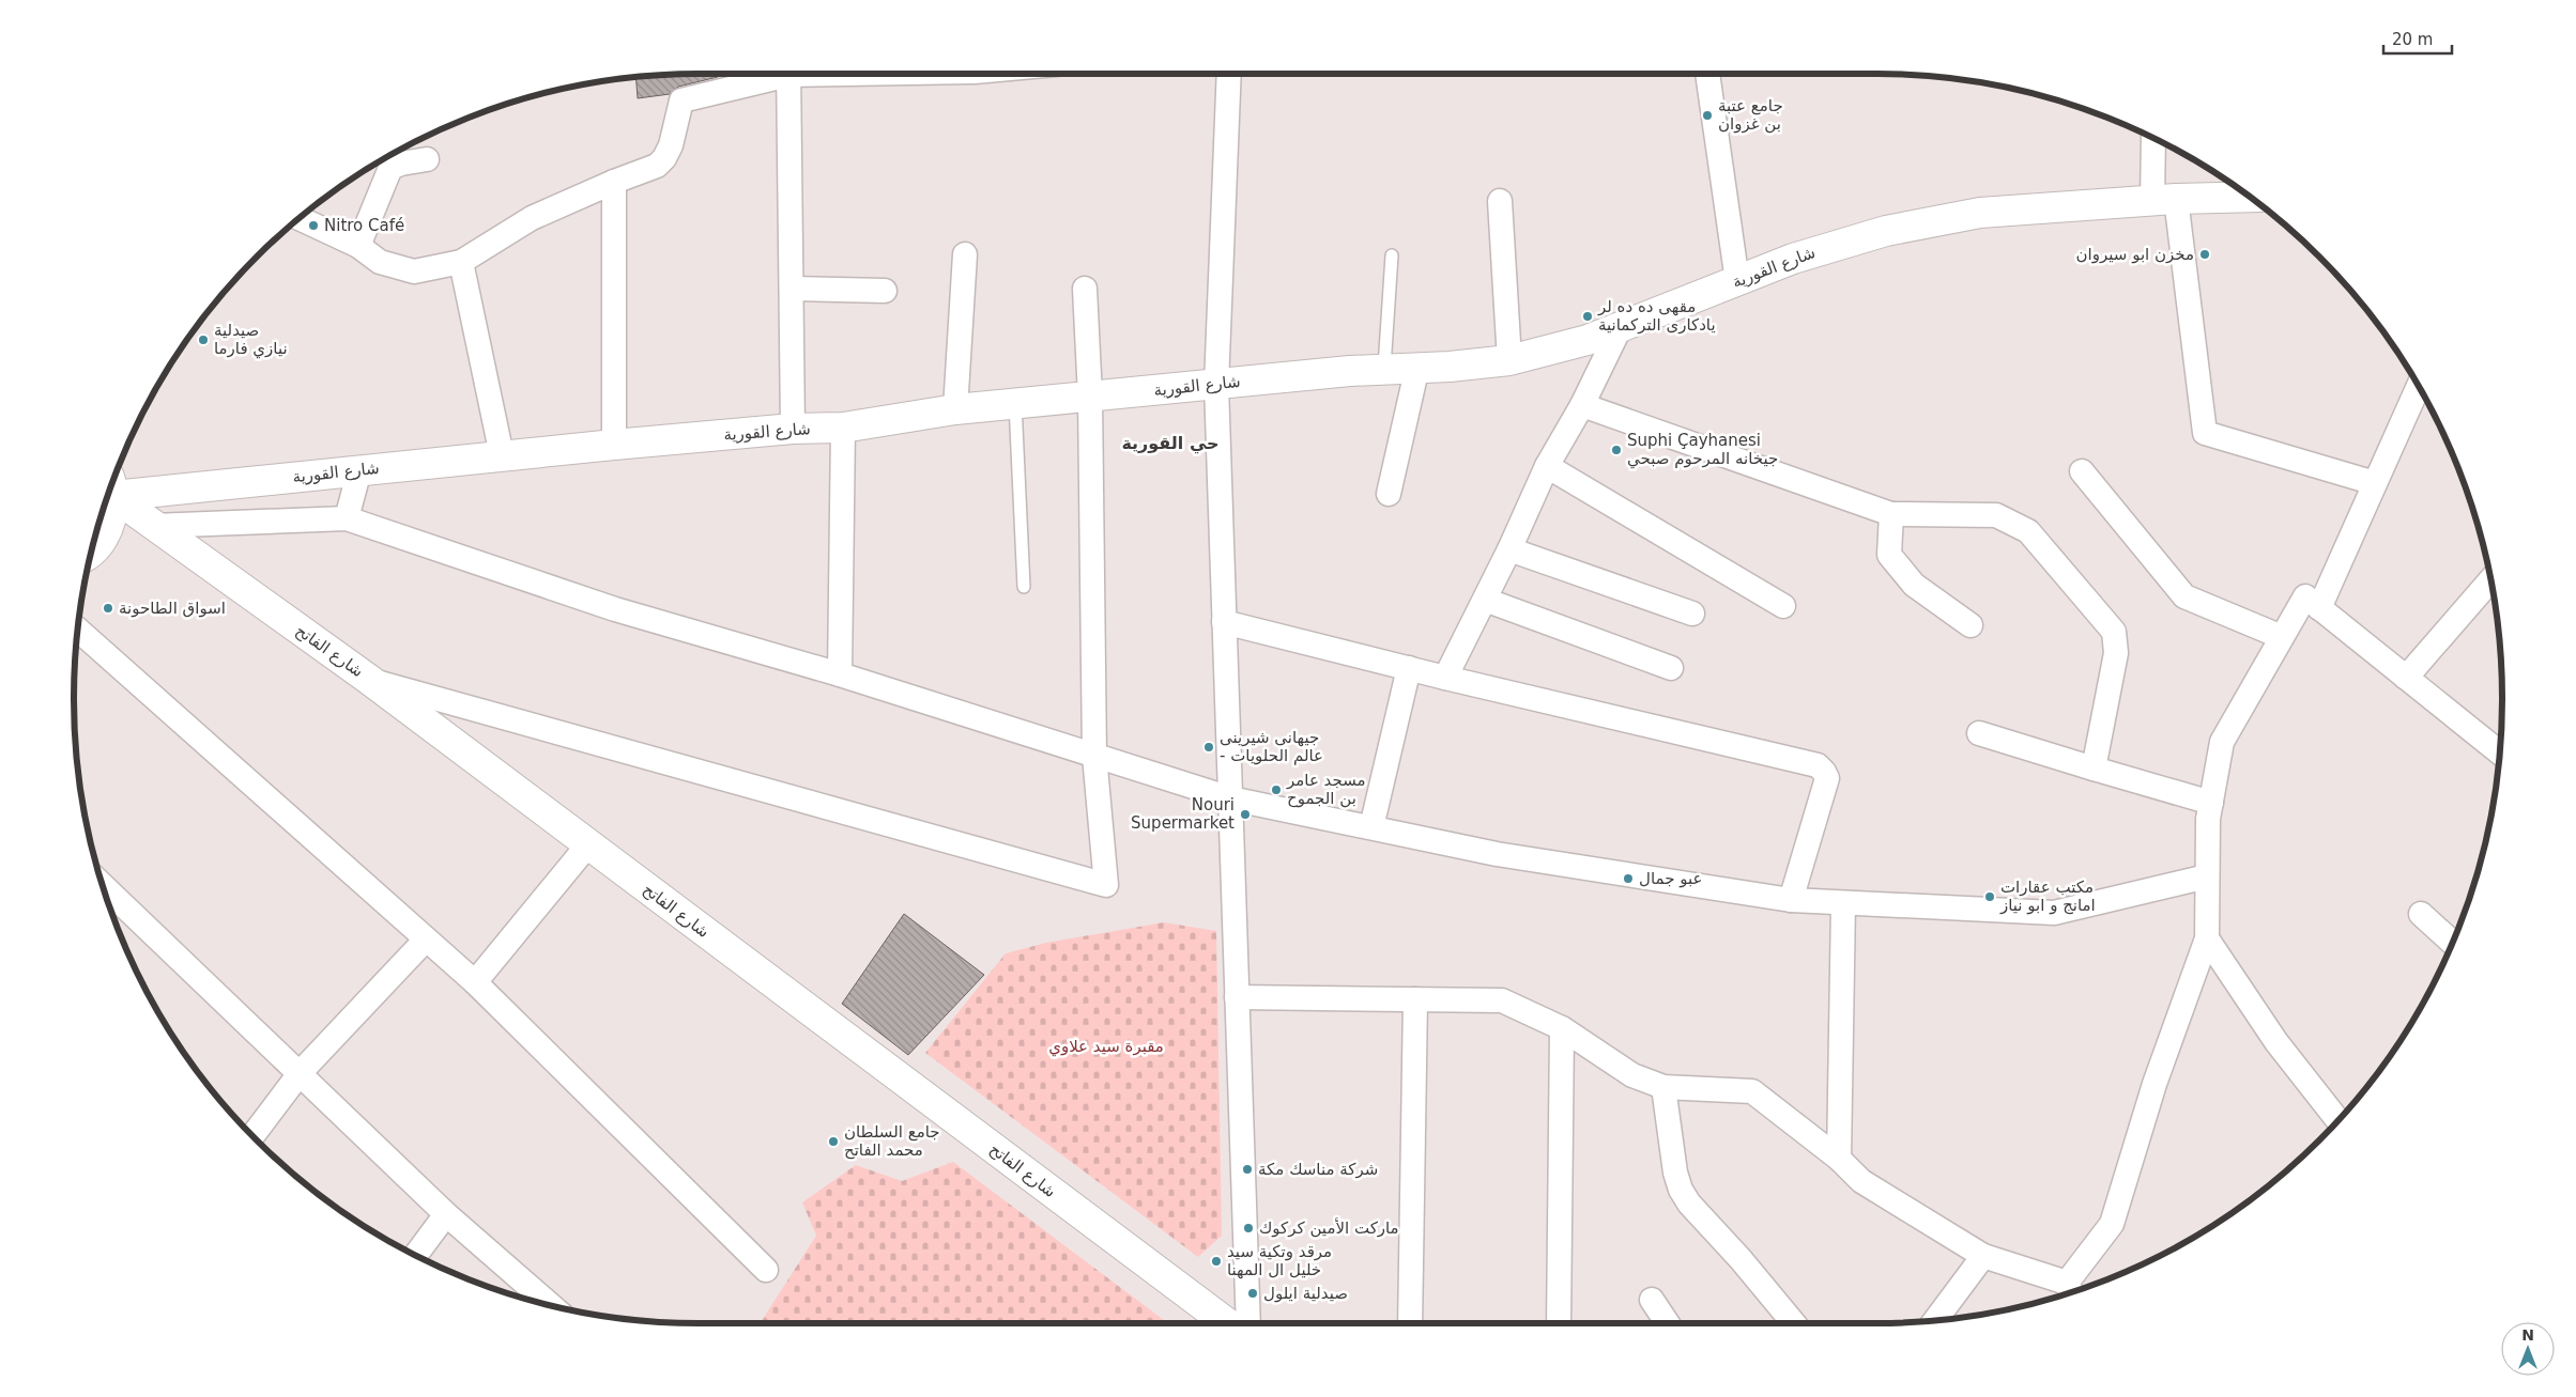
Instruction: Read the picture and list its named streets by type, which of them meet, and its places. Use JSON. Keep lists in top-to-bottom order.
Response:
{
  "streets": {
    "street": ["شارع القورية", "شارع الفاتح"]
  },
  "districts": ["حي القورية"],
  "parks": ["مقبرة سيد علاوي"],
  "places": [
    "جامع عتبة بن غزوان",
    "Nitro Café",
    "مخزن ابو سيروان",
    "مقهى ده ده لر يادكارى التركمانية",
    "صيدلية نيازي فارما",
    "Suphi Çayhanesi جيخانه المرحوم صبحي",
    "اسواق الطاحونة",
    "جیهانی شیرینی - عالم الحلويات",
    "مسجد عامر بن الجموح",
    "Nouri Supermarket",
    "عبو جمال",
    "مكتب عقارات امانج و ابو نياز",
    "جامع السلطان محمد الفاتح",
    "شركة مناسك مكة",
    "ماركت الأمين كركوك",
    "مرقد وتكية سيد خليل ال المهنا",
    "صيدلية ايلول"
  ],
  "scale_bar": "20 m",
  "north": "top"
}
